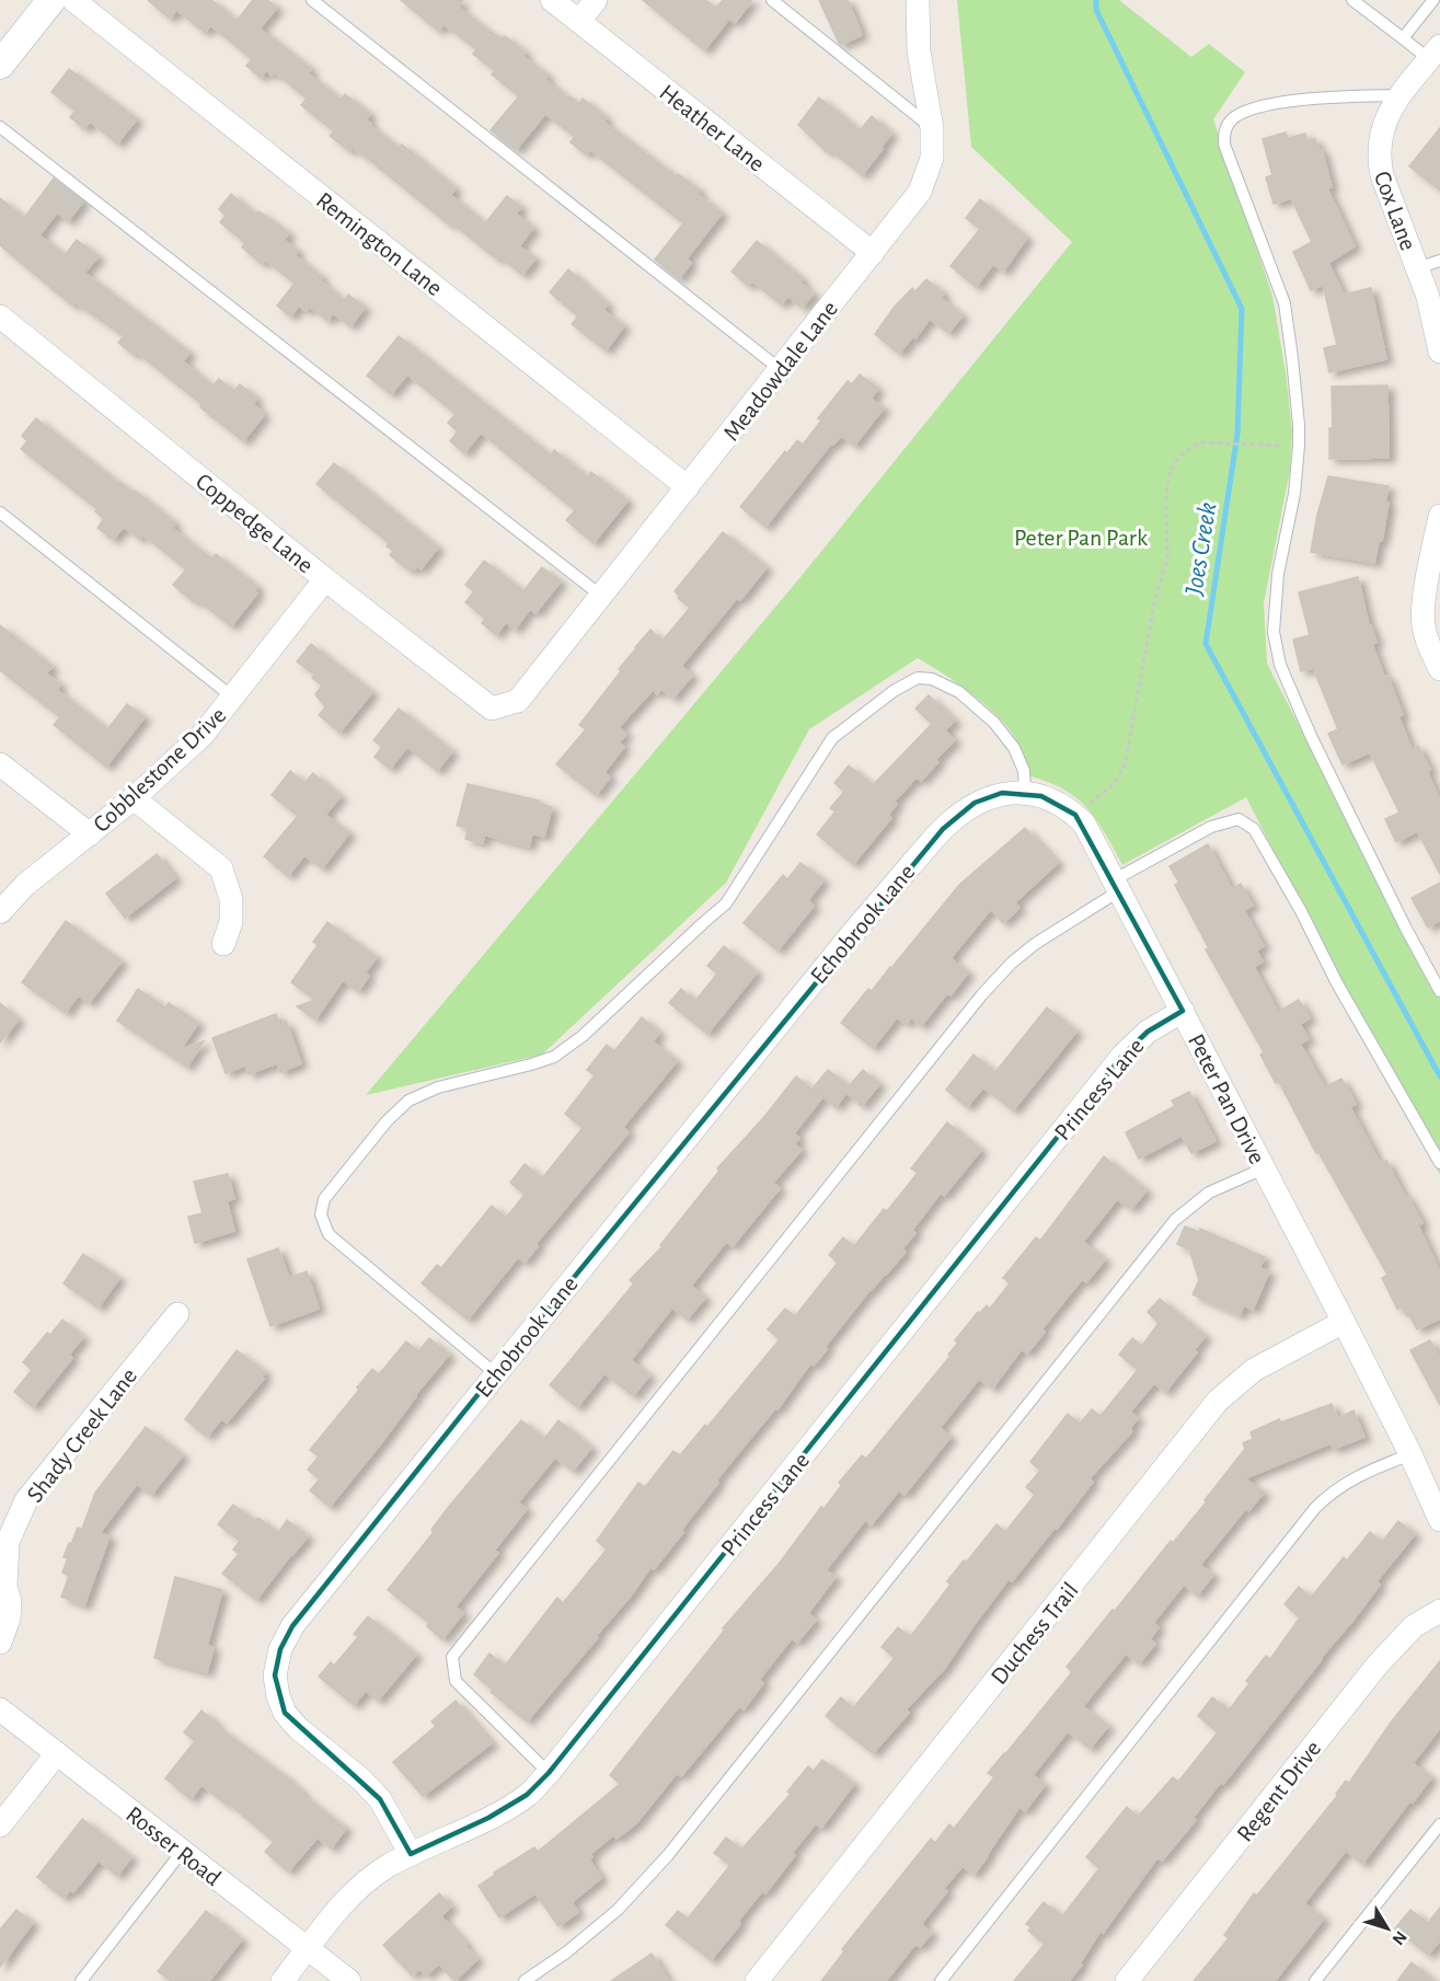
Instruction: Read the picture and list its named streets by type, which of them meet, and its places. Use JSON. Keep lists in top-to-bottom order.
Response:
{
  "streets": {
    "street": [
      "Heather Lane",
      "Cox Lane",
      "Remington Lane",
      "Meadowdale Lane",
      "Coppedge Lane",
      "Cobblestone Drive",
      "Echobrook Lane",
      "Princess Lane",
      "Peter Pan Drive",
      "Shady Creek Lane",
      "Duchess Trail",
      "Regent Drive",
      "Rosser Road"
    ]
  },
  "crossings": [
    ["Heather Lane", "Meadowdale Lane"],
    ["Remington Lane", "Meadowdale Lane"],
    ["Meadowdale Lane", "Coppedge Lane"],
    ["Coppedge Lane", "Cobblestone Drive"],
    ["Echobrook Lane", "Princess Lane"],
    ["Echobrook Lane", "Peter Pan Drive"],
    ["Princess Lane", "Peter Pan Drive"],
    ["Princess Lane", "Rosser Road"],
    ["Peter Pan Drive", "Duchess Trail"]
  ],
  "water": ["Joes Creek"],
  "parks": ["Peter Pan Park"],
  "north": "bottom right"
}
